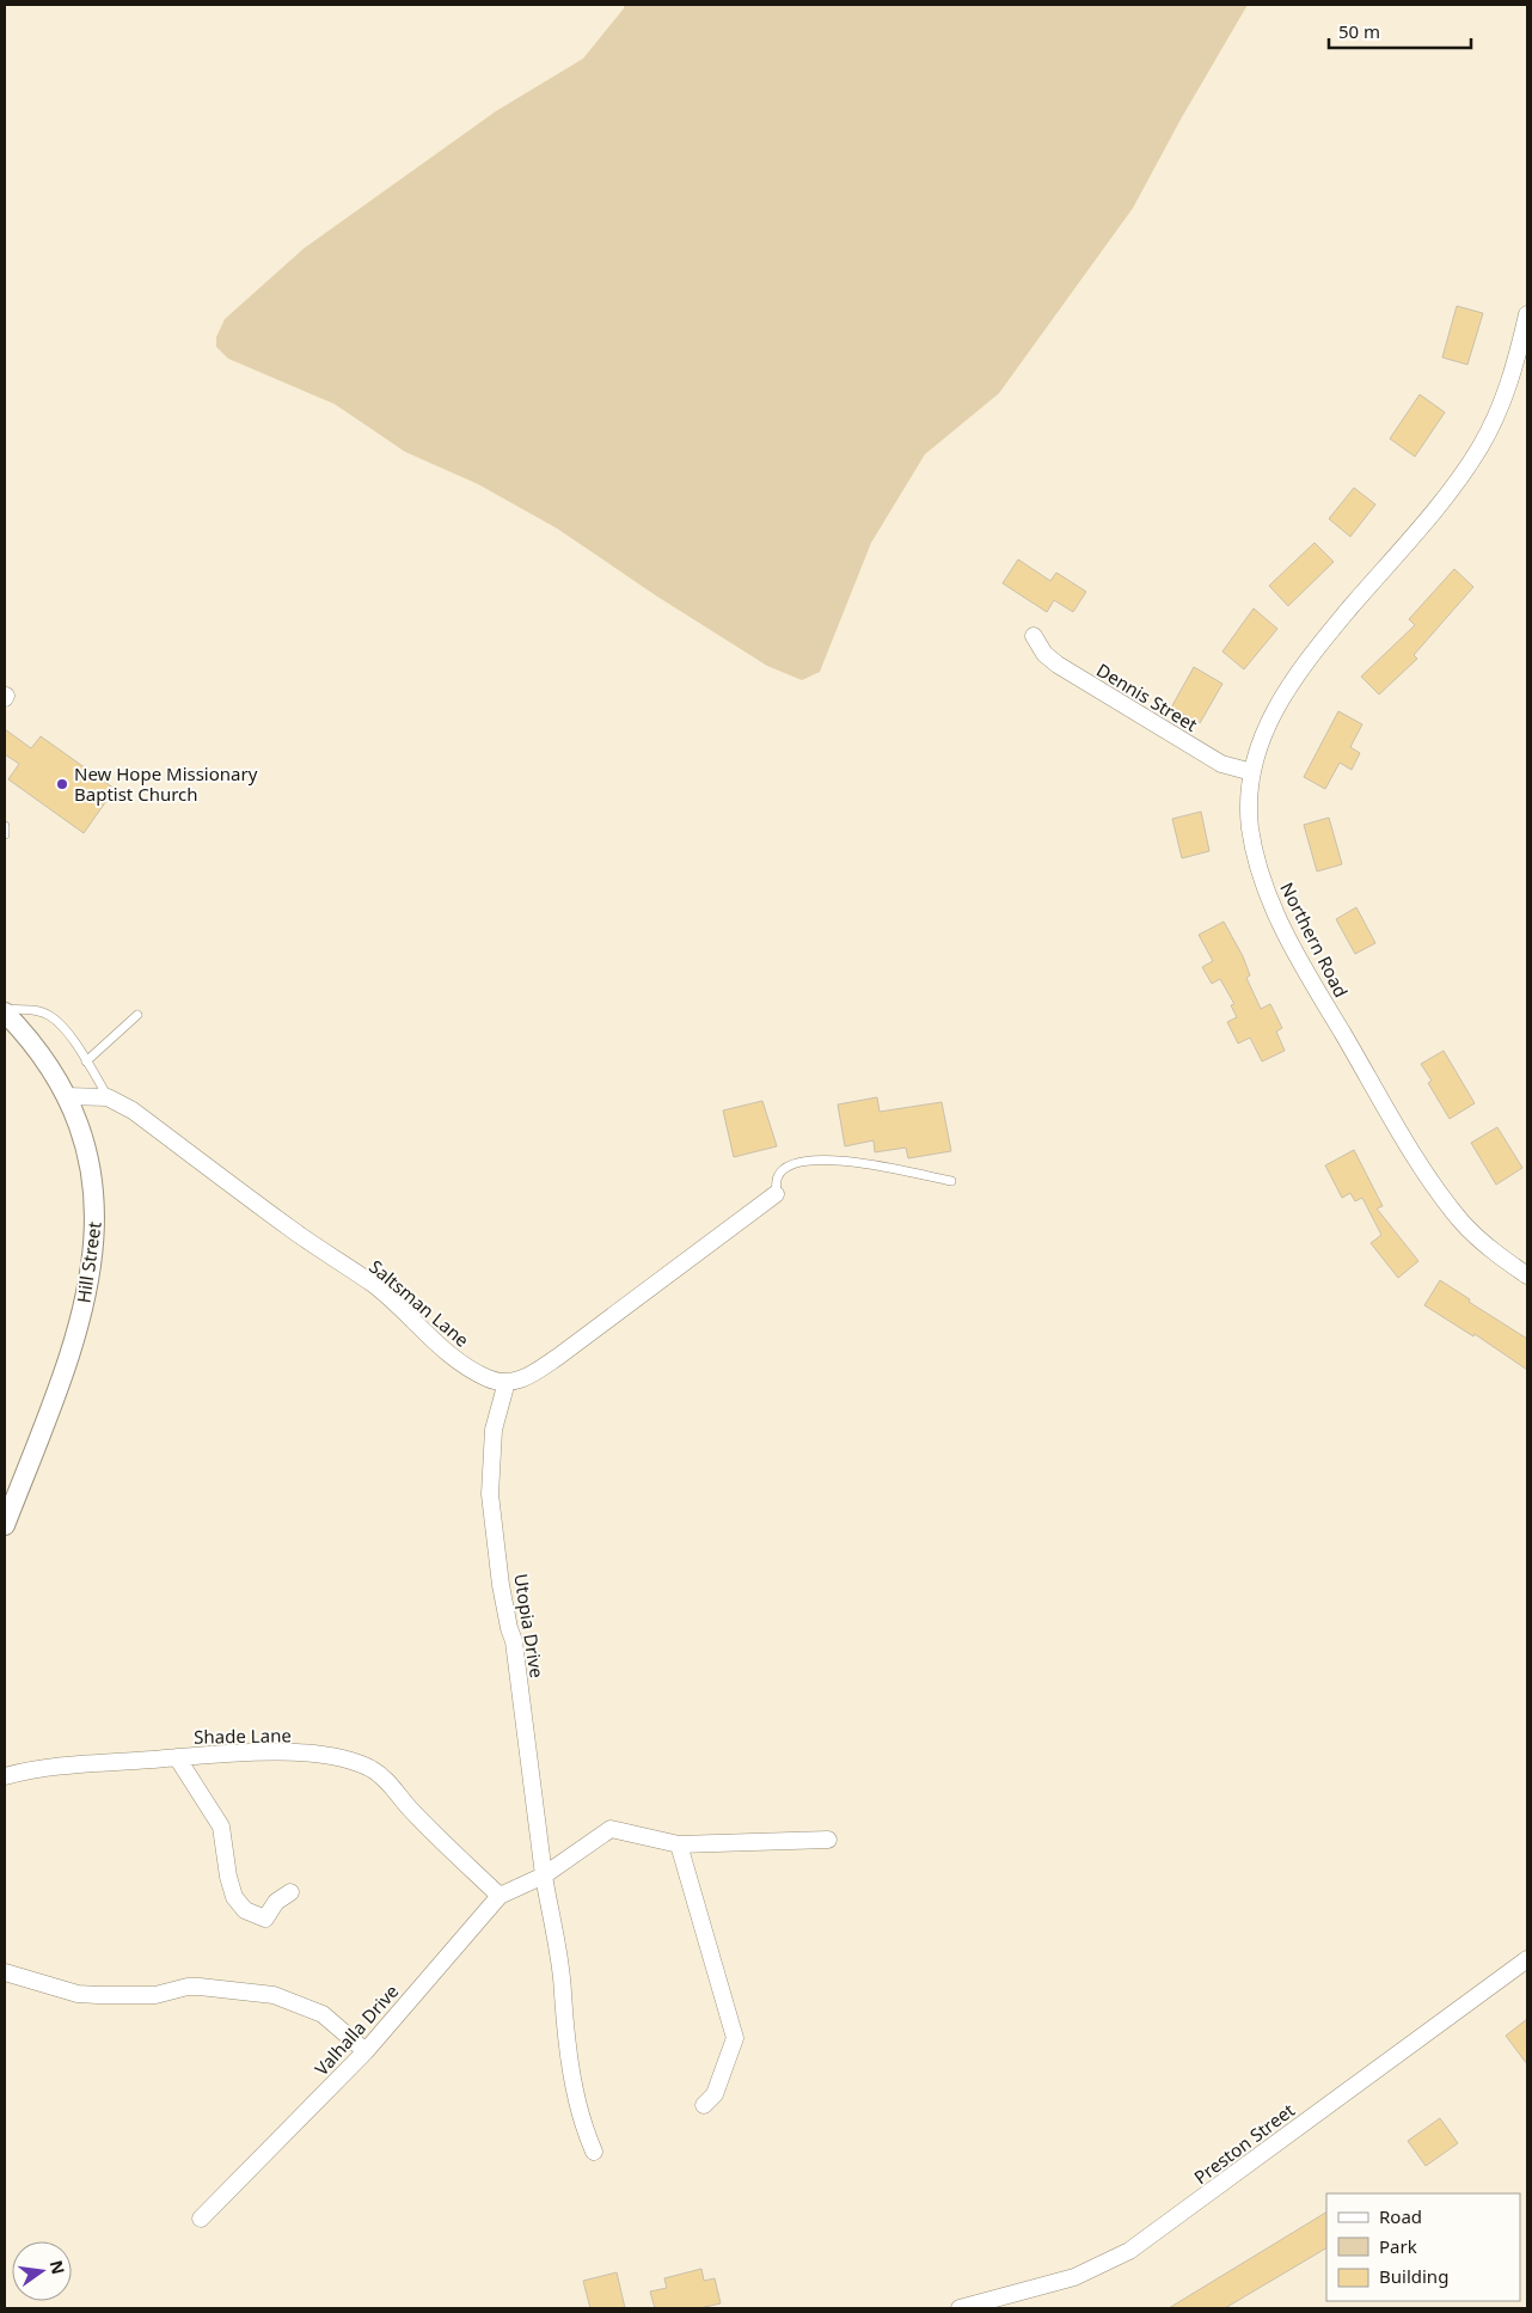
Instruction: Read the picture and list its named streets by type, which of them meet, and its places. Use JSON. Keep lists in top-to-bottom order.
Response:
{
  "streets": {
    "street": [
      "Dennis Street",
      "Northern Road",
      "Hill Street",
      "Saltsman Lane",
      "Utopia Drive",
      "Shade Lane",
      "Valhalla Drive",
      "Preston Street"
    ]
  },
  "crossings": [
    ["Dennis Street", "Northern Road"],
    ["Hill Street", "Saltsman Lane"],
    ["Saltsman Lane", "Utopia Drive"],
    ["Utopia Drive", "Valhalla Drive"],
    ["Shade Lane", "Valhalla Drive"]
  ],
  "places": ["New Hope Missionary Baptist Church"],
  "legend": ["Road", "Park", "Building"],
  "scale_bar": "50 m",
  "north": "right"
}
